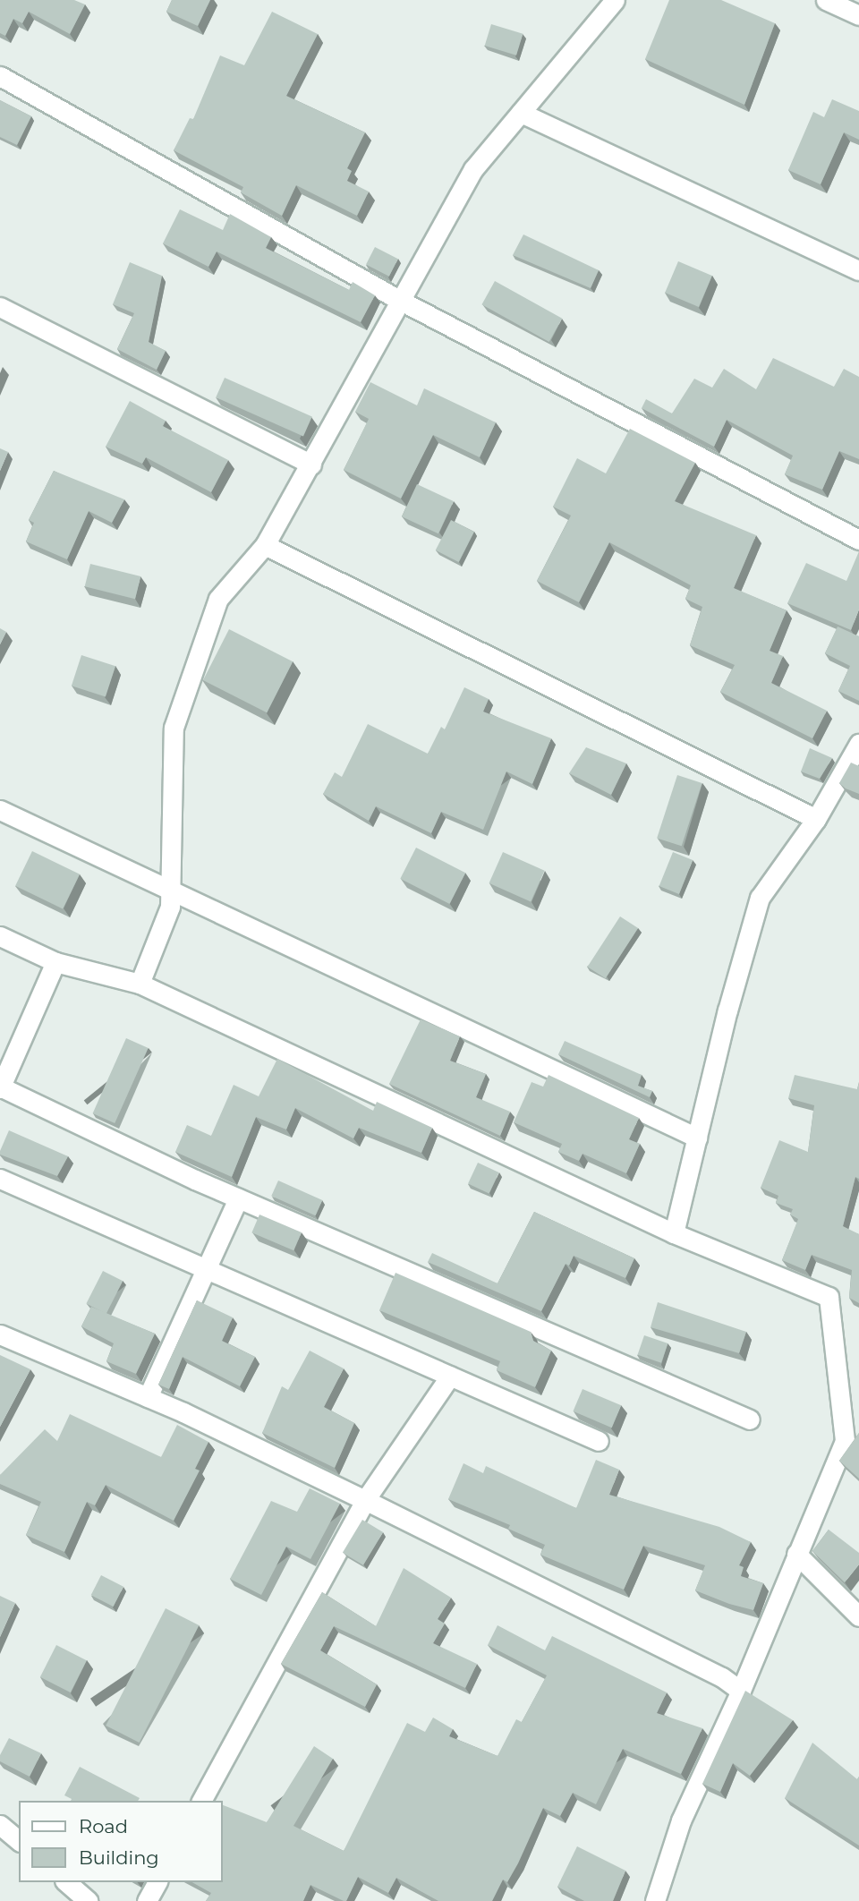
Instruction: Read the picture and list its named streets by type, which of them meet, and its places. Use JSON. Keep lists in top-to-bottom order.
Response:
{
  "legend": ["Road", "Building"]
}
